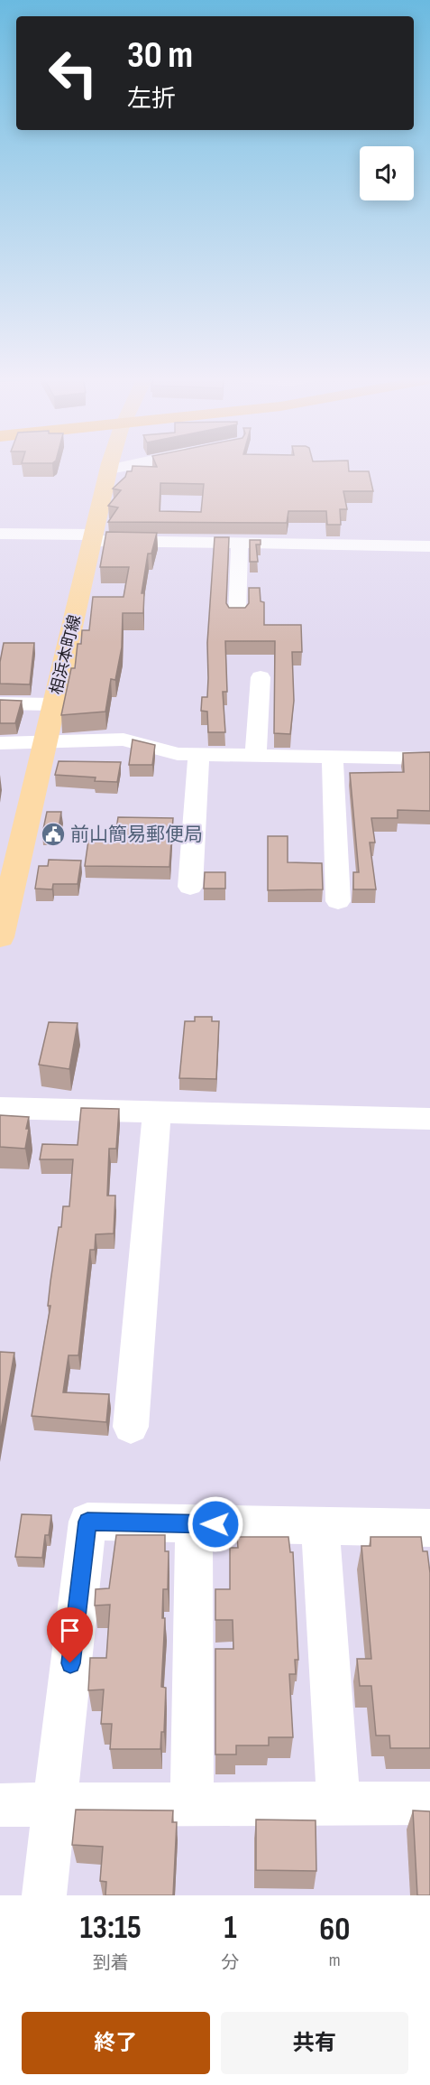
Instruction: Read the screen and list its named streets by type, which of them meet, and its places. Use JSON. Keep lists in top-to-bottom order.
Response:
{
  "streets": {
    "main road": ["相浜本町線"]
  },
  "places": {
    "public building": ["前山簡易郵便局"]
  },
  "page": {
    "turn": ["30 m", "左折"],
    "eta": [
      "13:15",
      "到着",
      "1",
      "分",
      "60",
      "m"
    ],
    "buttons": ["終了", "共有"]
  }
}
